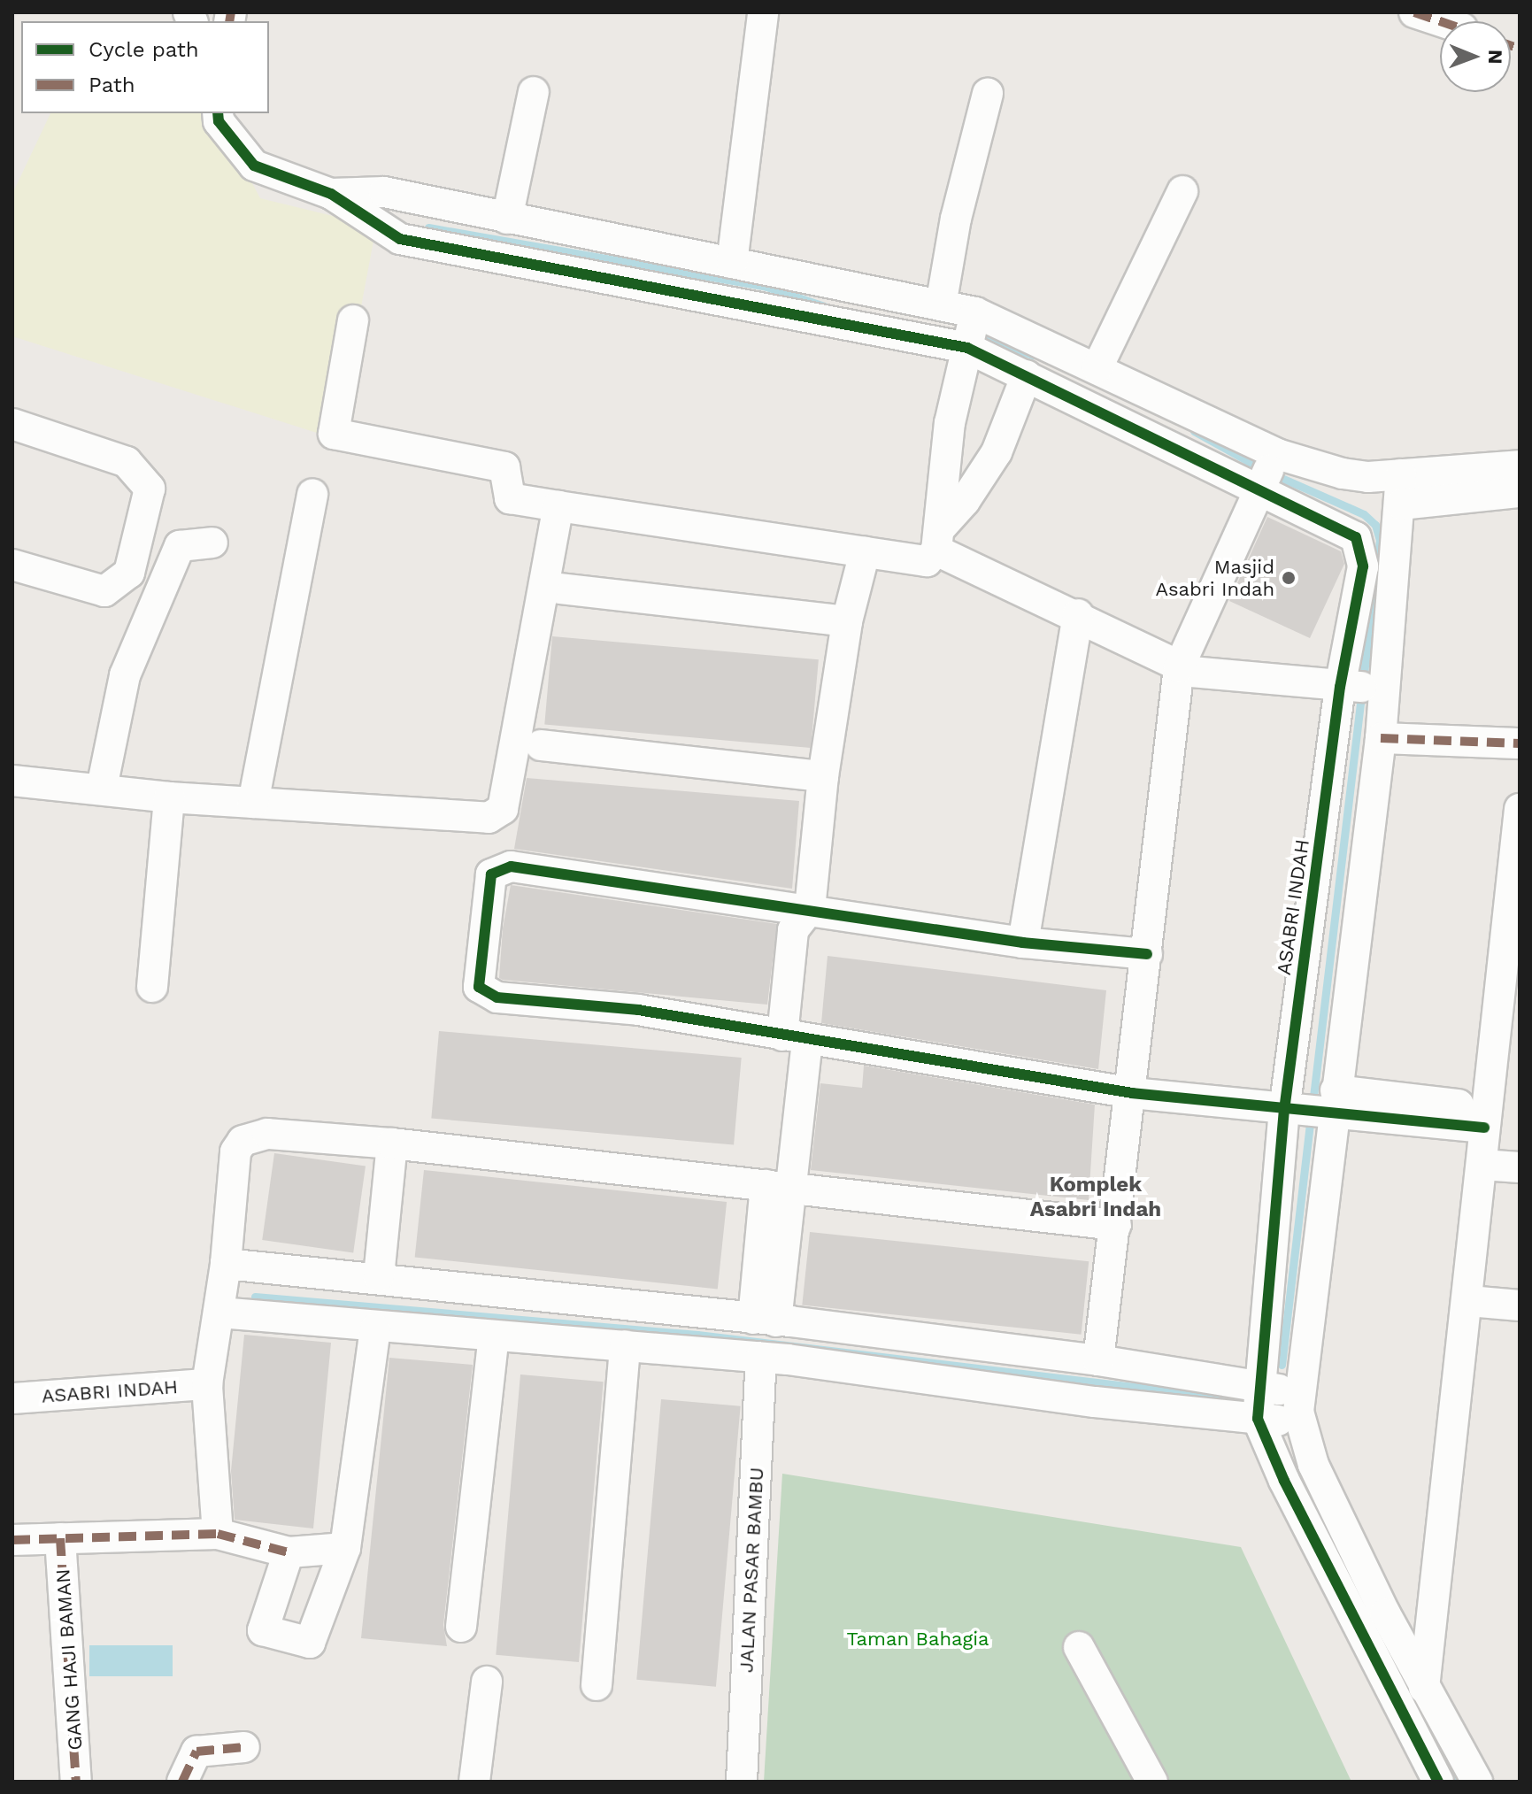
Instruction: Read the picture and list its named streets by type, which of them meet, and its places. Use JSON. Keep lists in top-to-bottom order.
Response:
{
  "streets": {
    "street": ["ASABRI INDAH", "JALAN PASAR BAMBU", "GANG HAJI BAMAN"]
  },
  "districts": ["Komplek Asabri Indah"],
  "parks": ["Taman Bahagia"],
  "places": ["Masjid Asabri Indah"],
  "legend": ["Cycle path", "Path"],
  "north": "right"
}
